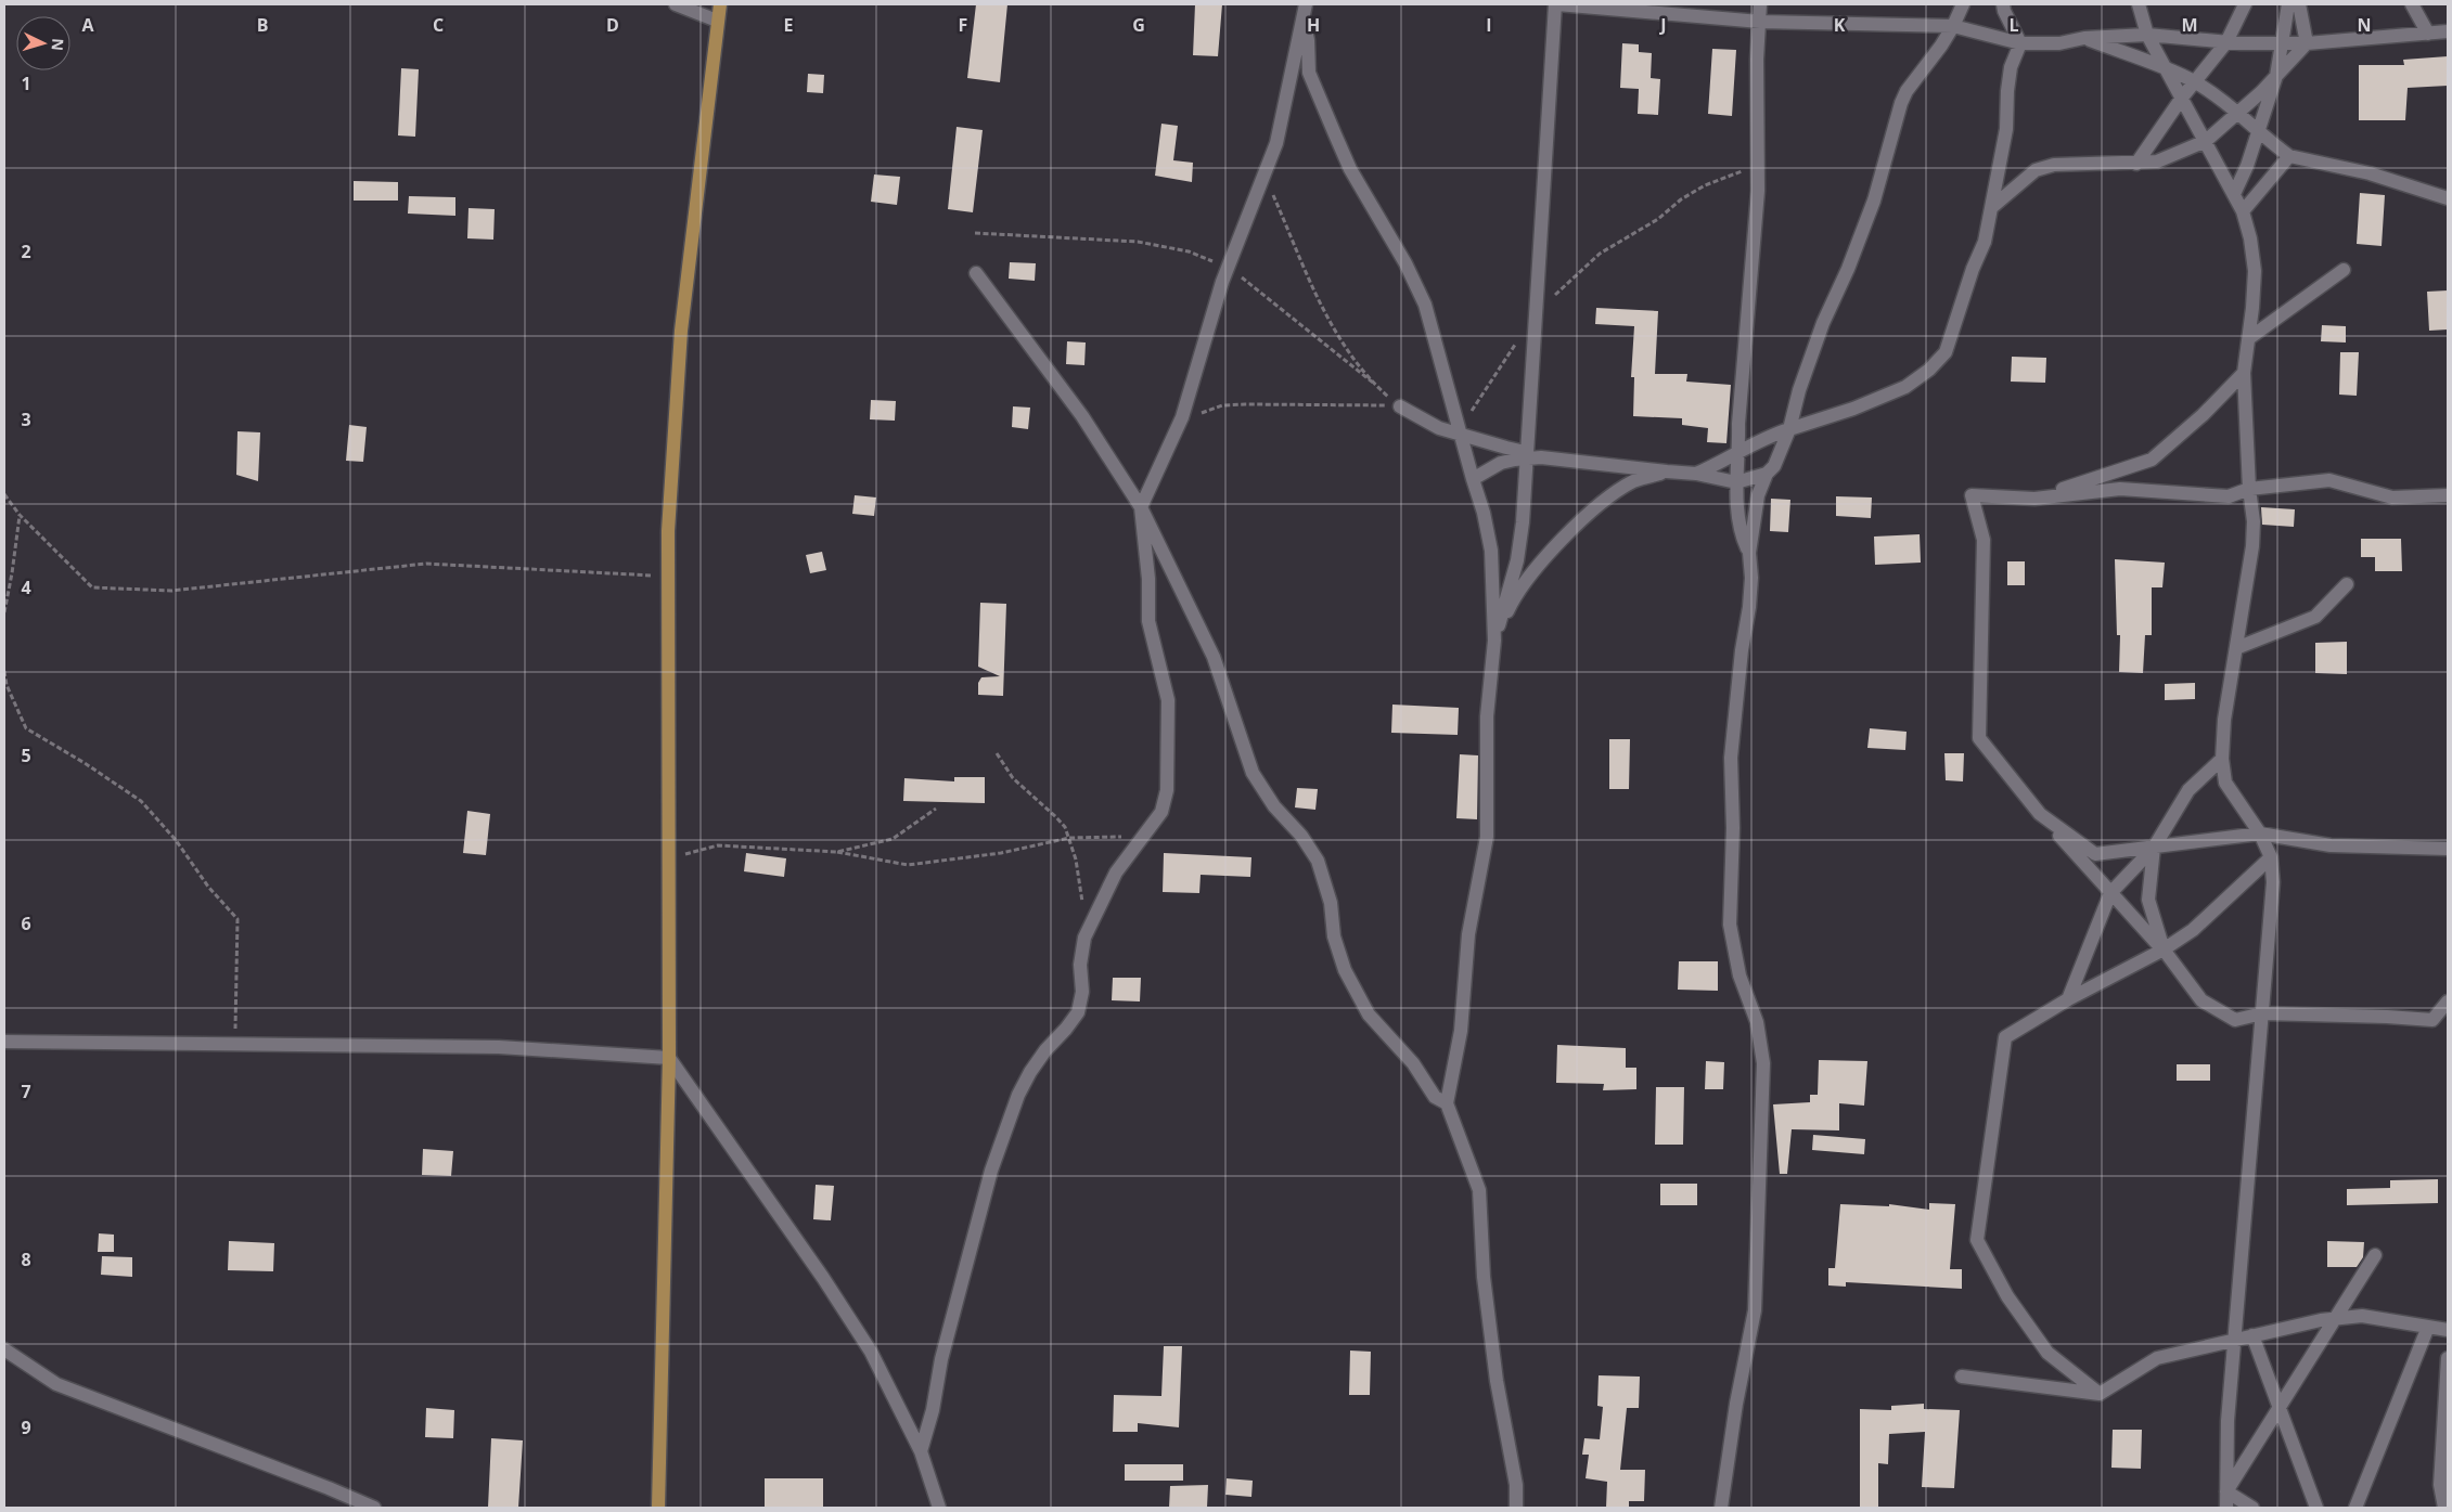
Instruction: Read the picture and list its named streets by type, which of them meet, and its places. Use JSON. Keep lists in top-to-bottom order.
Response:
{
  "north": "right",
  "grid": {
    "columns": [
      "A",
      "B",
      "C",
      "D",
      "E",
      "F",
      "G",
      "H",
      "I",
      "J",
      "K",
      "L",
      "M",
      "N"
    ],
    "rows": [
      "1",
      "2",
      "3",
      "4",
      "5",
      "6",
      "7",
      "8",
      "9"
    ]
  }
}
